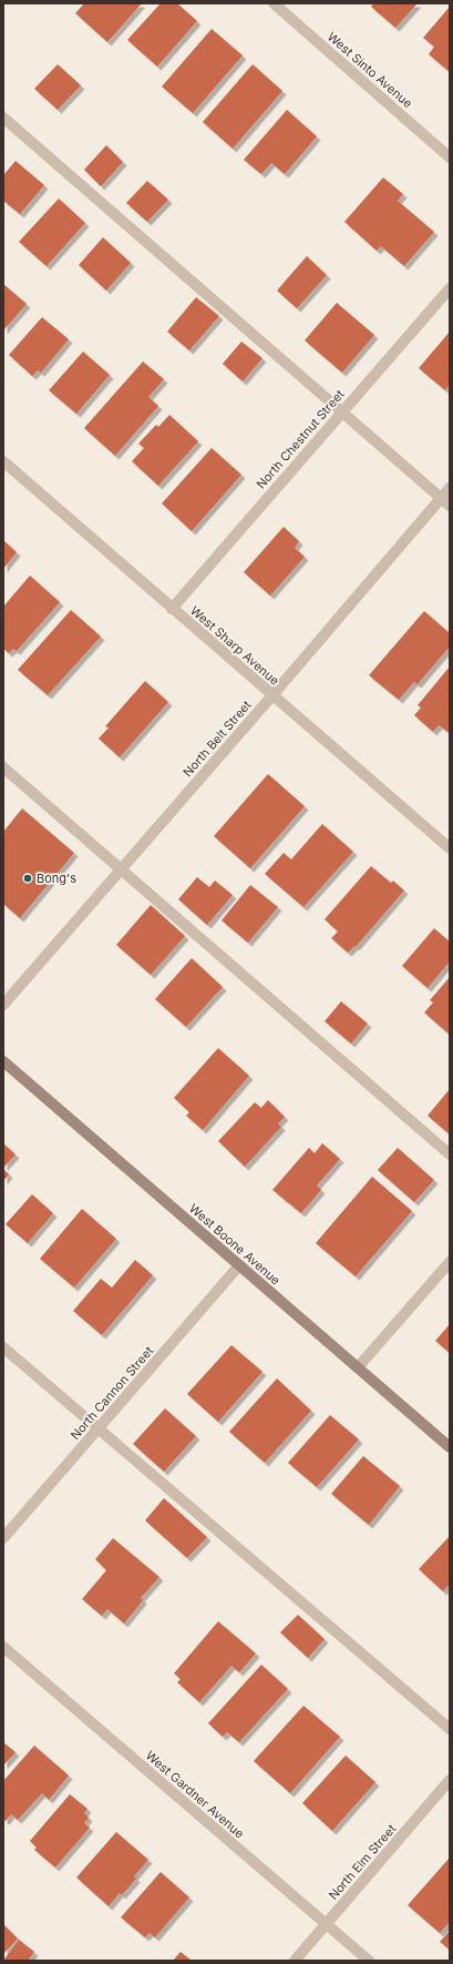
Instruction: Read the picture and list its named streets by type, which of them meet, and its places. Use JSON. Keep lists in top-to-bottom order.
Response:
{
  "streets": {
    "main road": ["West Boone Avenue"],
    "street": [
      "West Sinto Avenue",
      "North Chestnut Street",
      "West Sharp Avenue",
      "North Belt Street",
      "North Cannon Street",
      "West Gardner Avenue",
      "North Elm Street"
    ]
  },
  "crossings": [
    ["North Chestnut Street", "West Sharp Avenue"],
    ["West Sharp Avenue", "North Belt Street"],
    ["West Boone Avenue", "North Cannon Street"],
    ["West Gardner Avenue", "North Elm Street"]
  ],
  "places": ["Bong's"]
}
